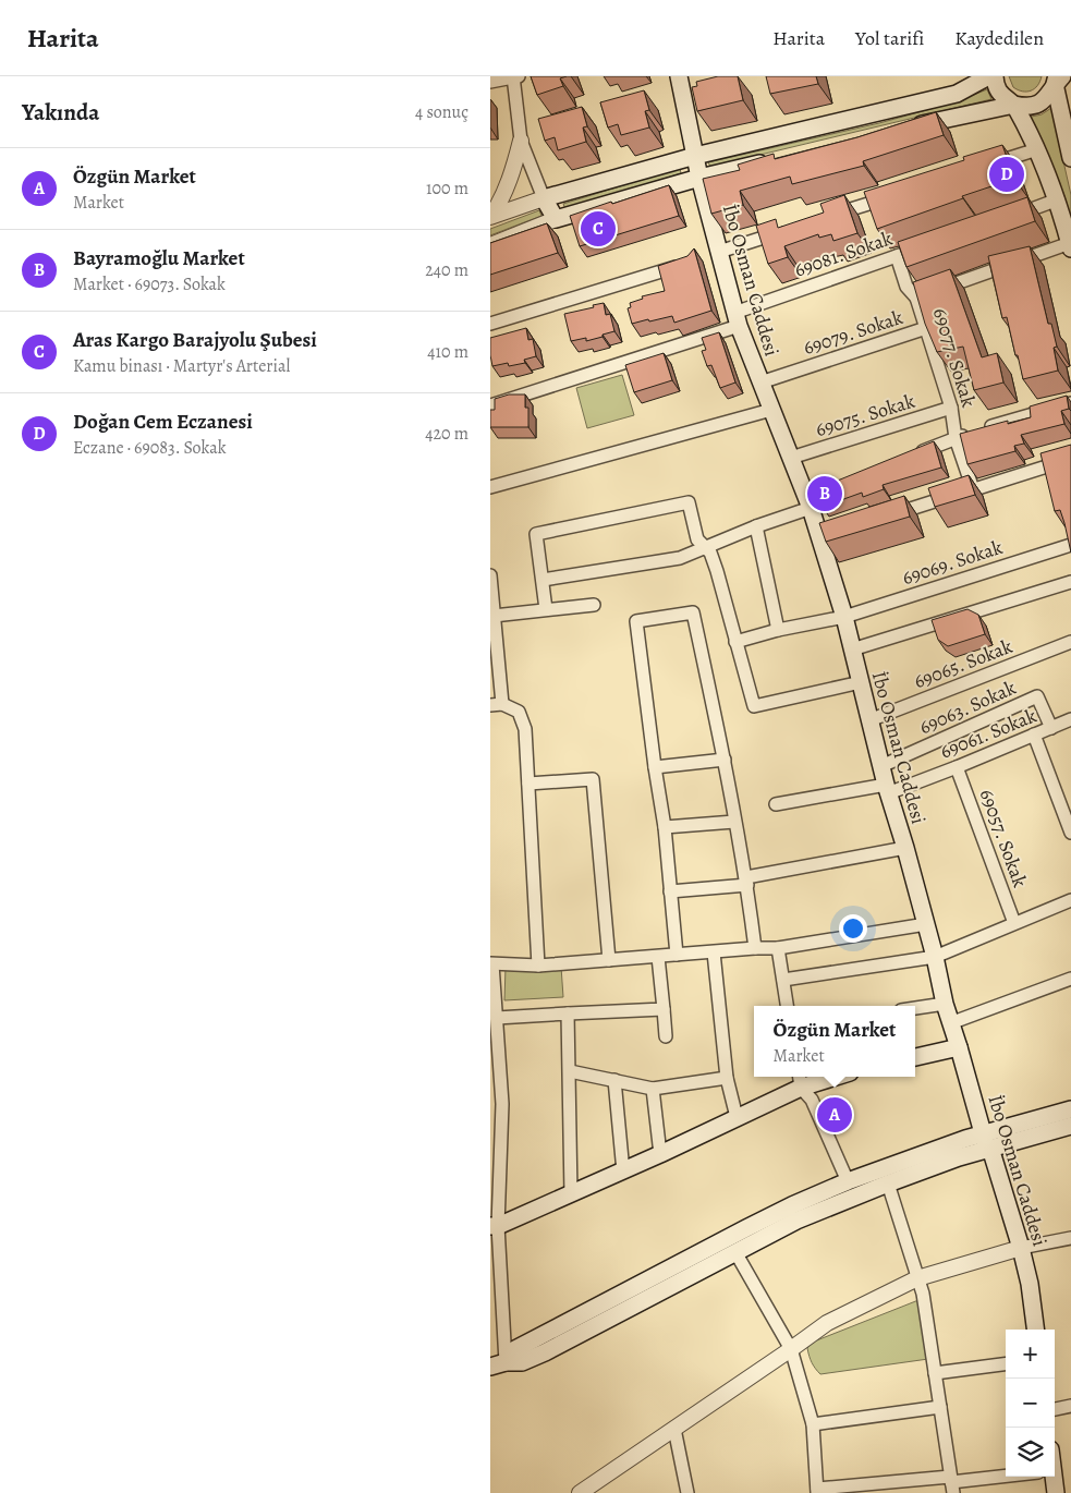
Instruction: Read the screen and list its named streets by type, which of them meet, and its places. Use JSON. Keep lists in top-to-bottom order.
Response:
{
  "streets": {
    "main road": ["İbo Osman Caddesi"],
    "street": [
      "69081. Sokak",
      "69079. Sokak",
      "69077. Sokak",
      "69075. Sokak",
      "69069. Sokak",
      "69065. Sokak",
      "69063. Sokak",
      "69061. Sokak",
      "69057. Sokak"
    ]
  },
  "crossings": [
    ["69081. Sokak", "İbo Osman Caddesi"],
    ["İbo Osman Caddesi", "69079. Sokak"],
    ["İbo Osman Caddesi", "69075. Sokak"],
    ["İbo Osman Caddesi", "69069. Sokak"],
    ["İbo Osman Caddesi", "69065. Sokak"],
    ["İbo Osman Caddesi", "69063. Sokak"],
    ["İbo Osman Caddesi", "69061. Sokak"],
    ["69079. Sokak", "69077. Sokak"],
    ["69077. Sokak", "69075. Sokak"],
    ["69063. Sokak", "69061. Sokak"],
    ["69061. Sokak", "69057. Sokak"]
  ],
  "page": {
    "header": "Harita",
    "nav": ["Harita", "Yol tarifi", "Kaydedilen"],
    "heading": ["Yakında", "4 sonuç"],
    "list": [
      {
        "mark": "A",
        "name": "Özgün Market",
        "note": "Market",
        "value": "100 m"
      },
      {
        "mark": "B",
        "name": "Bayramoğlu Market",
        "note": "Market · 69073. Sokak",
        "value": "240 m"
      },
      {
        "mark": "C",
        "name": "Aras Kargo Barajyolu Şubesi",
        "note": "Kamu binası · Martyr's Arterial",
        "value": "410 m"
      },
      {
        "mark": "D",
        "name": "Doğan Cem Eczanesi",
        "note": "Eczane · 69083. Sokak",
        "value": "420 m"
      }
    ],
    "pins": [
      "D",
      "C",
      "B",
      "A"
    ],
    "popup": ["Özgün Market", "Market"],
    "map_buttons": ["+", "−"]
  }
}
